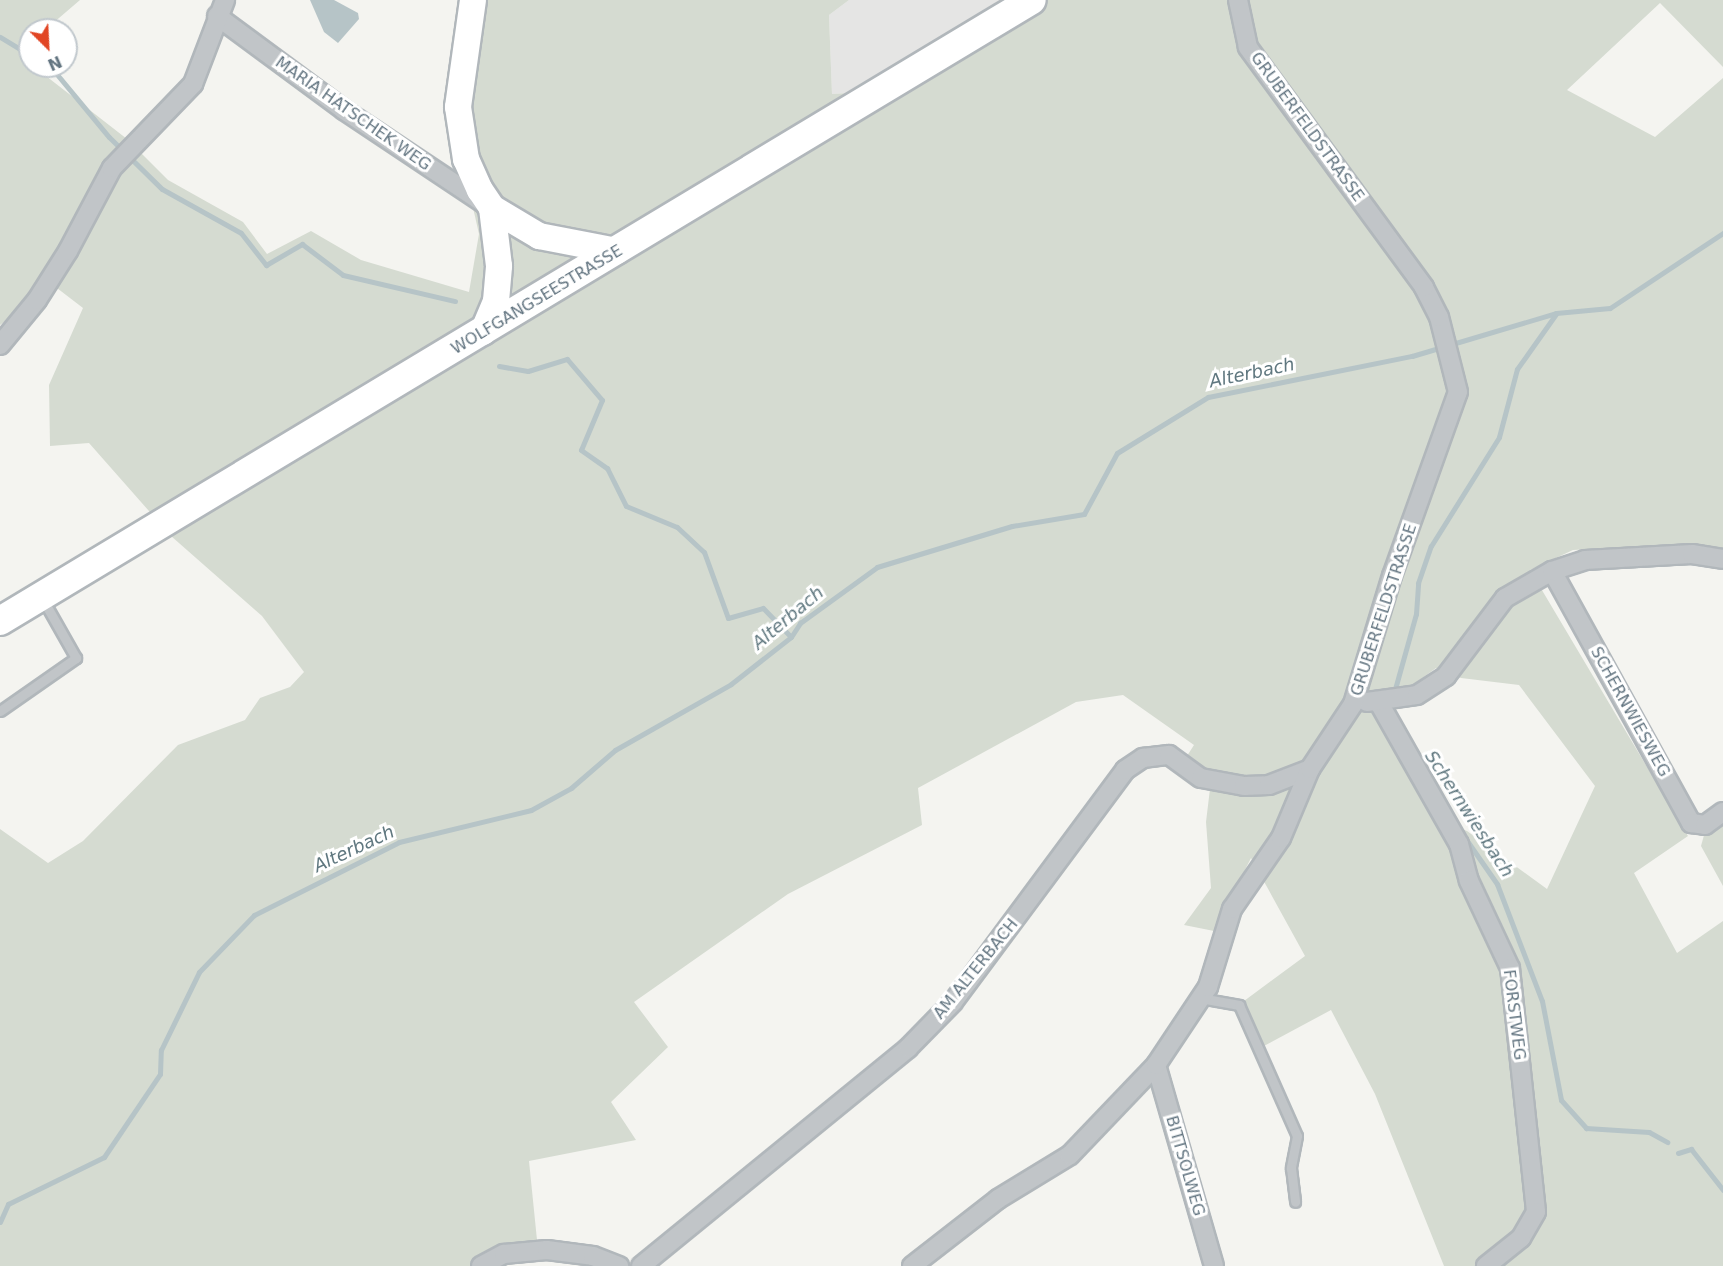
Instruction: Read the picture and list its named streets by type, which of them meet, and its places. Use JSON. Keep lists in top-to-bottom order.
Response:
{
  "streets": {
    "main road": ["WOLFGANGSEESTRASSE"],
    "street": [
      "MARIA HATSCHEK WEG",
      "GRUBERFELDSTRASSE",
      "SCHERNWIESWEG",
      "AM ALTERBACH",
      "FORSTWEG",
      "BITTSOLWEG"
    ]
  },
  "crossings": [
    ["GRUBERFELDSTRASSE", "AM ALTERBACH"],
    ["GRUBERFELDSTRASSE", "BITTSOLWEG"]
  ],
  "water": ["Alterbach", "Schernwiesbach"],
  "north": "bottom right"
}
